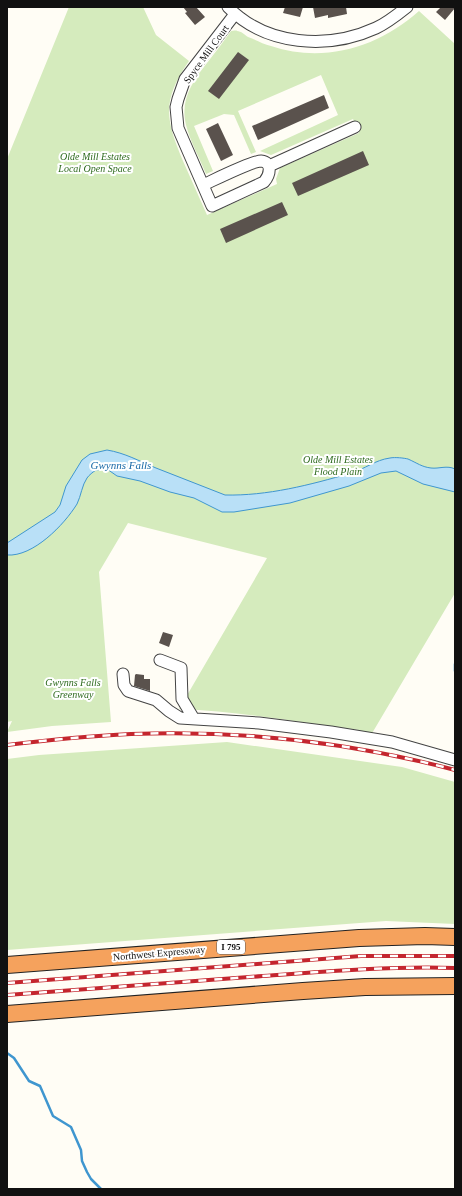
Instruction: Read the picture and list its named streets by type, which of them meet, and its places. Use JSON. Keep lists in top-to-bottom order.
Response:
{
  "streets": {
    "highway": ["I 795", "Northwest Expressway"],
    "street": ["Spyce Mill Court"]
  },
  "water": ["Gwynns Falls"],
  "parks": ["Olde Mill Estates Local Open Space", "Olde Mill Estates Flood Plain", "Gwynns Falls Greenway"]
}
